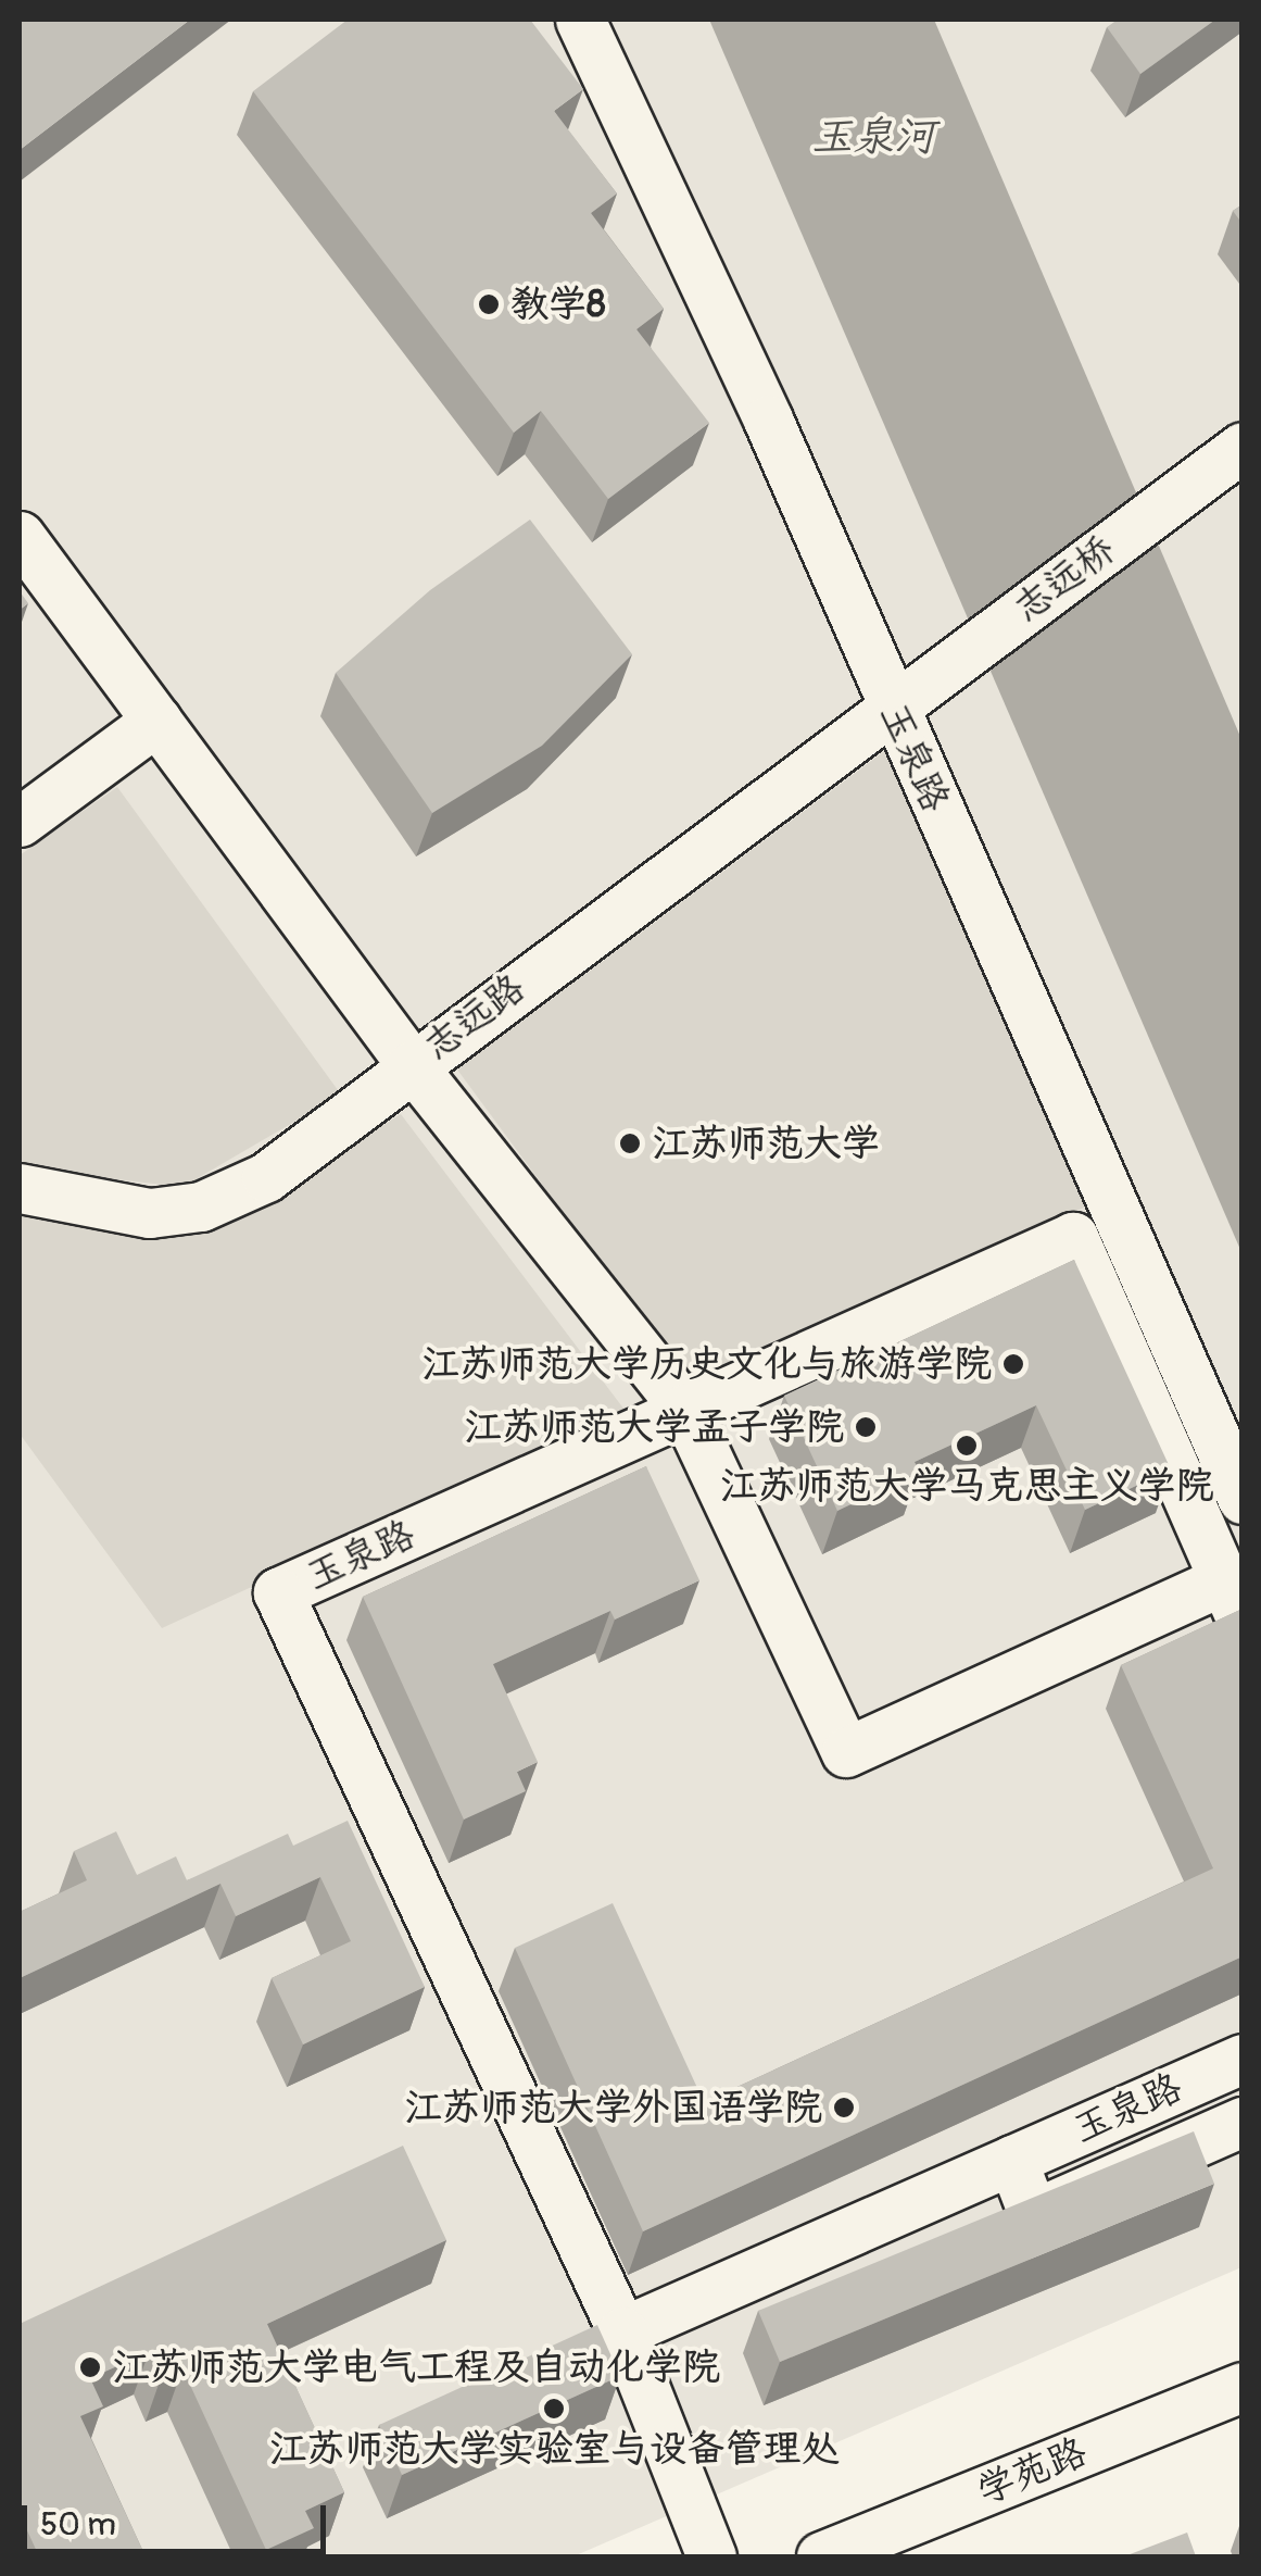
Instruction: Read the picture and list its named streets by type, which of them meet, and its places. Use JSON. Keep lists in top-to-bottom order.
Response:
{
  "streets": {
    "street": [
      "志远桥",
      "玉泉路",
      "志远路",
      "学苑路"
    ]
  },
  "crossings": [
    ["志远桥", "玉泉路"],
    ["志远桥", "志远路"],
    ["玉泉路", "志远路"]
  ],
  "water": ["玉泉河"],
  "places": [
    "教学8",
    "江苏师范大学",
    "江苏师范大学历史文化与旅游学院",
    "江苏师范大学孟子学院",
    "江苏师范大学马克思主义学院",
    "江苏师范大学外国语学院",
    "江苏师范大学电气工程及自动化学院",
    "江苏师范大学实验室与设备管理处"
  ],
  "scale_bar": "50 m"
}
